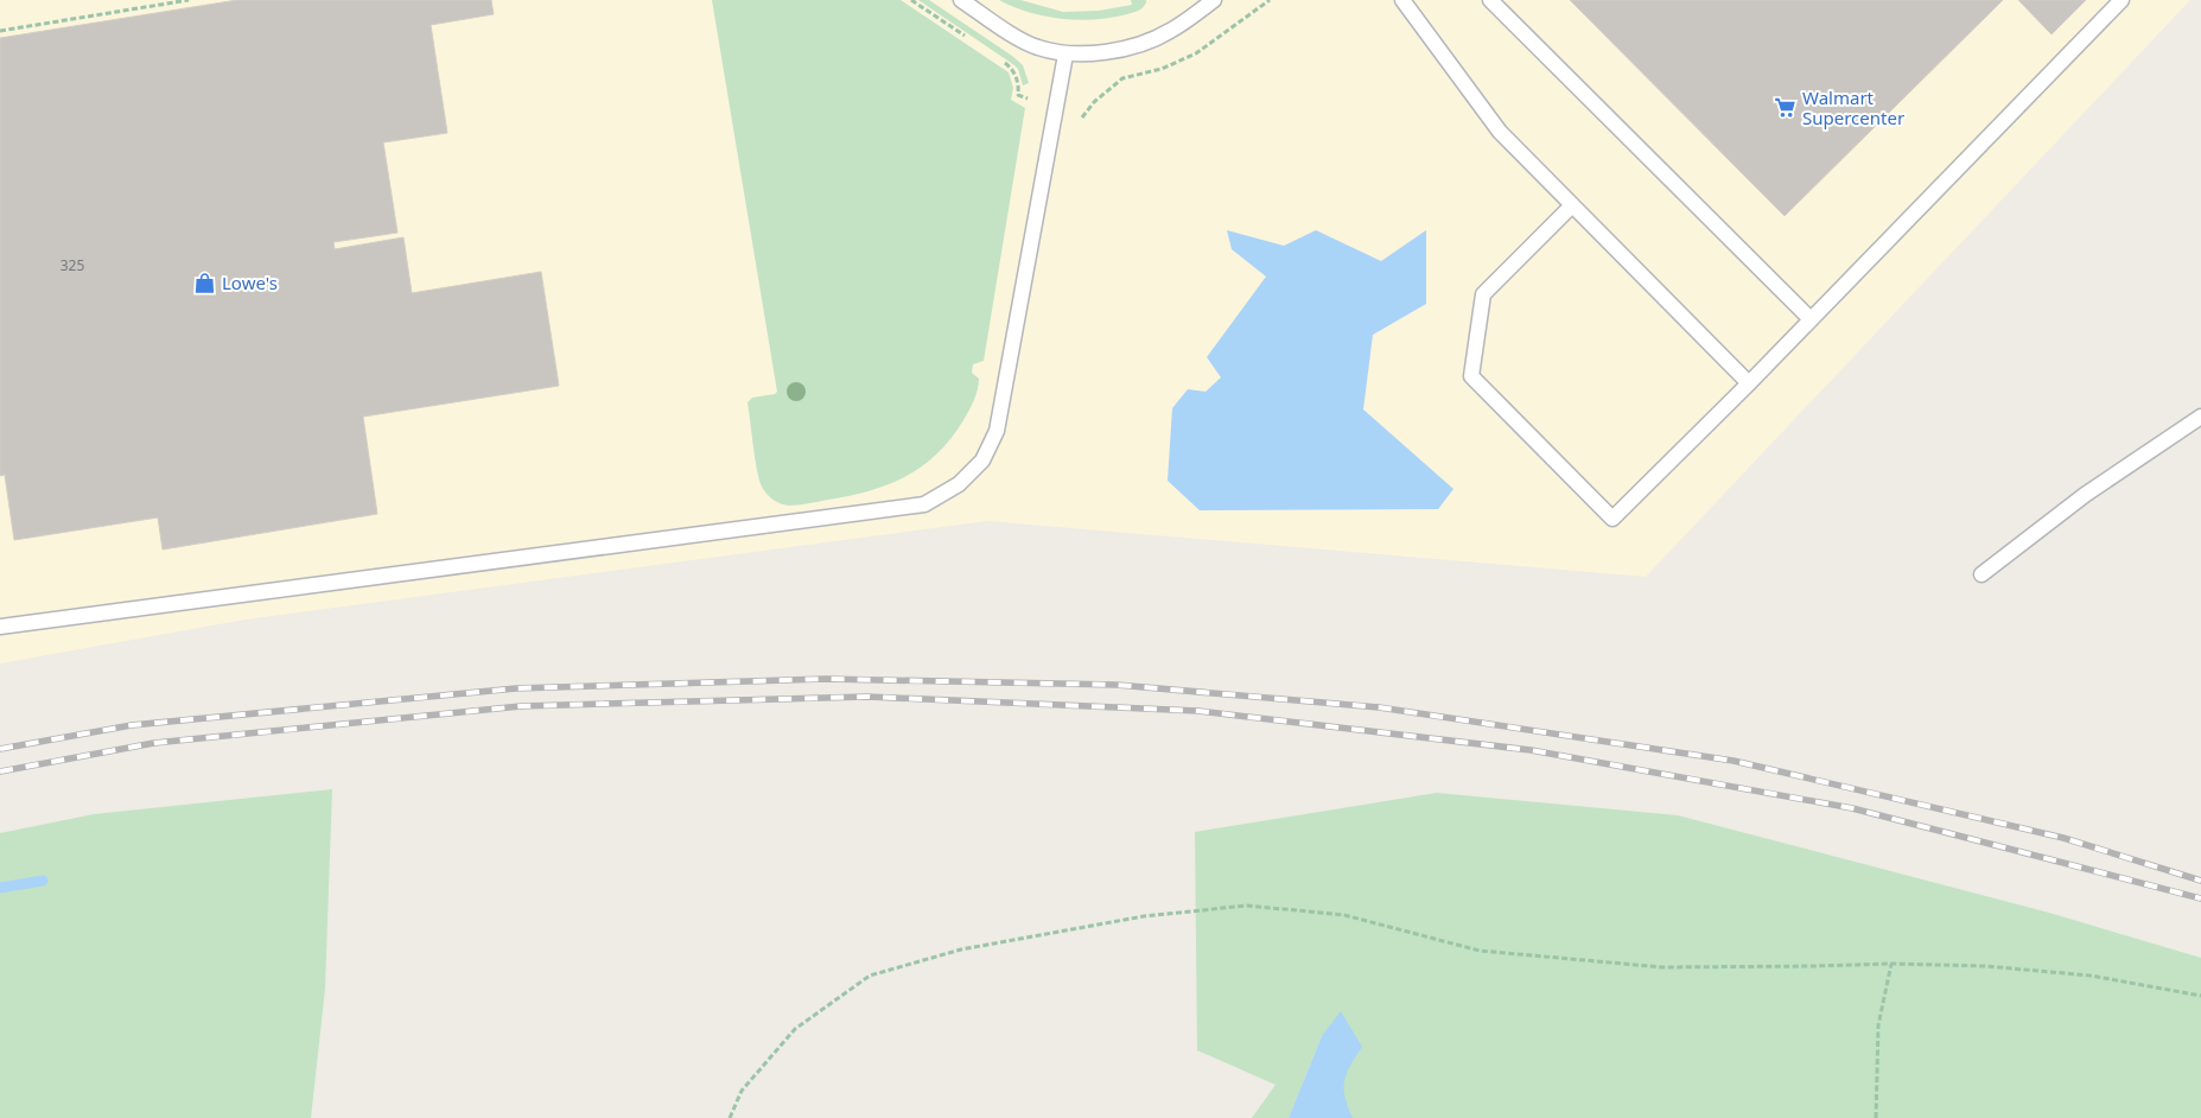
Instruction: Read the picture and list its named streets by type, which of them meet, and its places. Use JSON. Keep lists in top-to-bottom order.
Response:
{
  "places": {
    "supermarket": ["Walmart Supercenter"],
    "shop": ["Lowe's"]
  },
  "house_numbers": ["325"]
}
